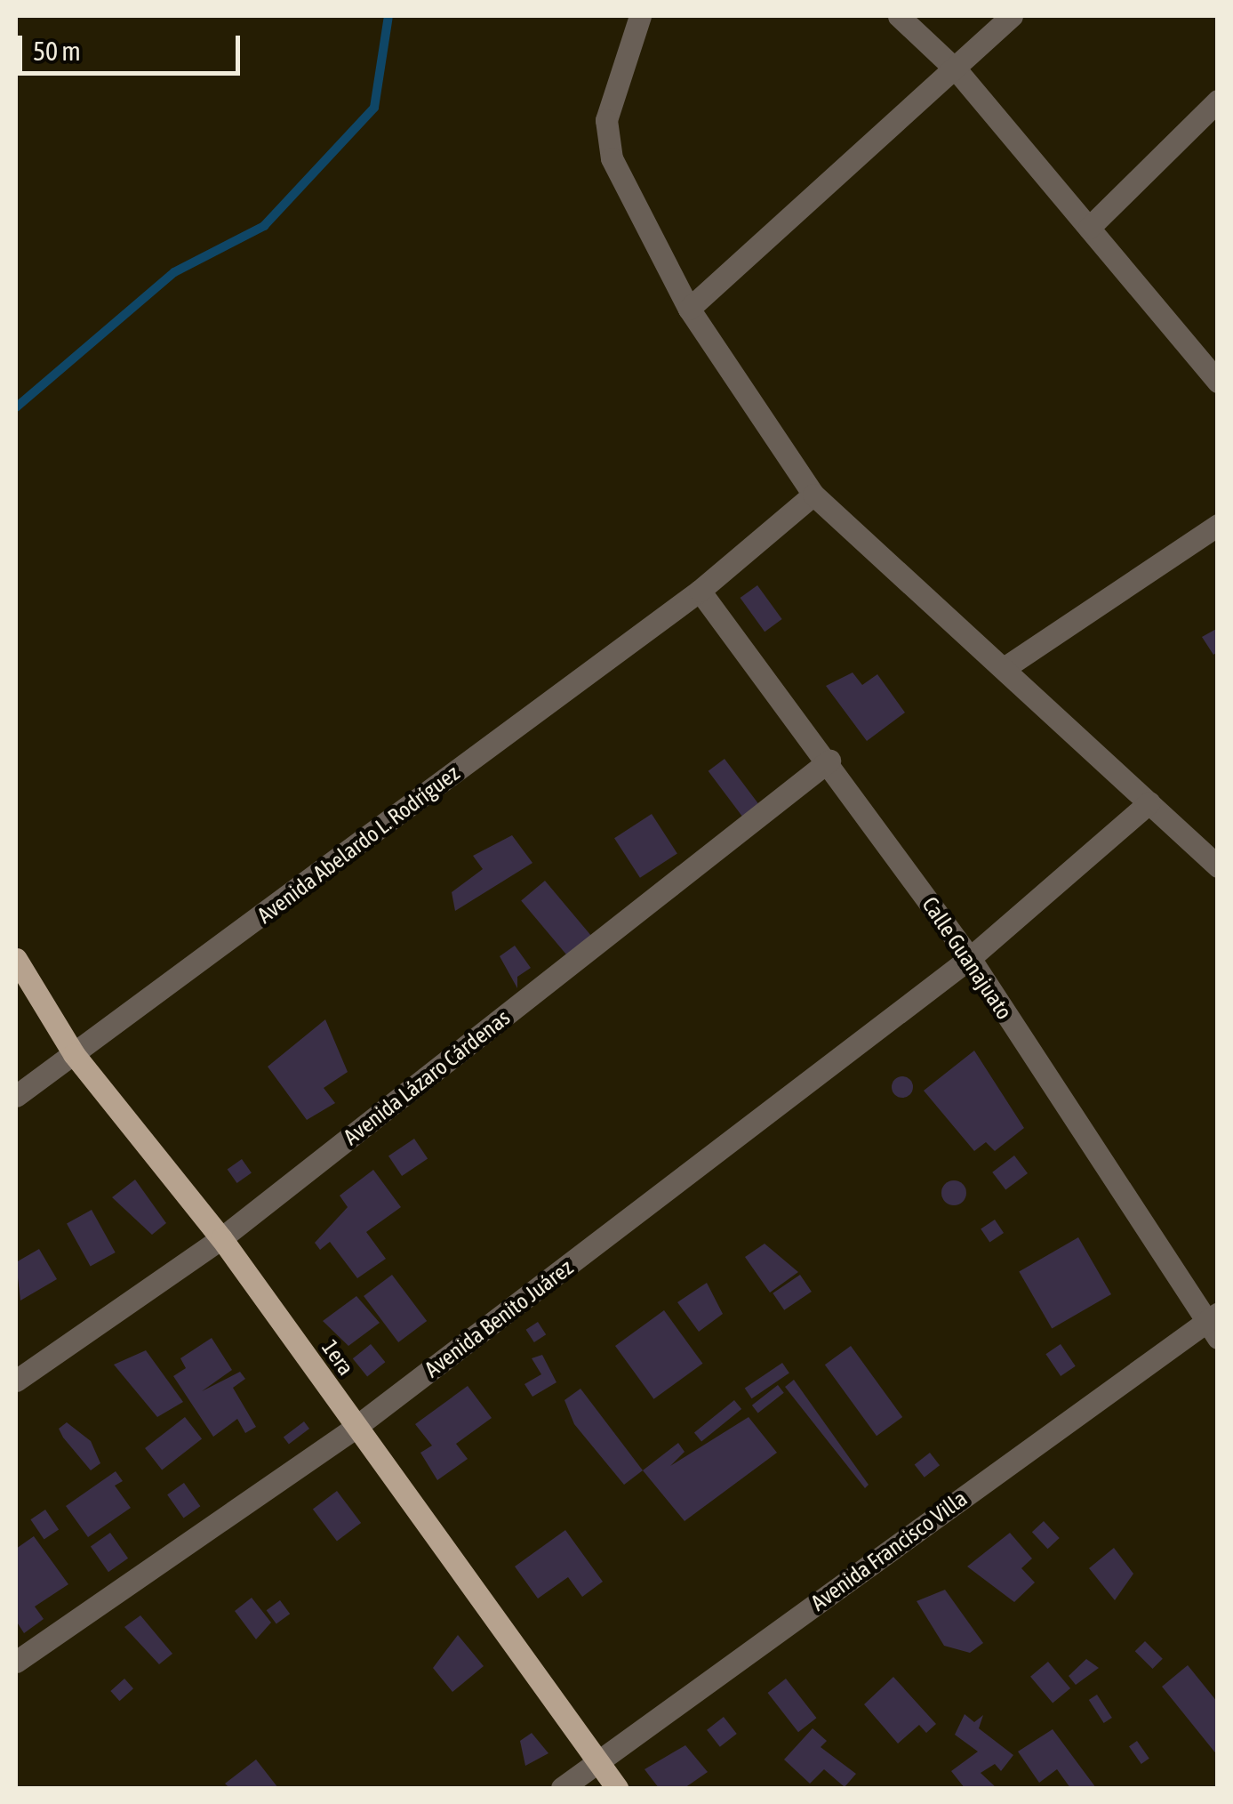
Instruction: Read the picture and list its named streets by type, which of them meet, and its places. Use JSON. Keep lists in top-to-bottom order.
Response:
{
  "streets": {
    "main road": ["1era"],
    "street": [
      "Avenida Abelardo L. Rodríguez",
      "Calle Guanajuato",
      "Avenida Lázaro Cárdenas",
      "Avenida Benito Juárez",
      "Avenida Francisco Villa"
    ]
  },
  "crossings": [
    ["Avenida Abelardo L. Rodríguez", "Calle Guanajuato"],
    ["Avenida Abelardo L. Rodríguez", "1era"],
    ["Calle Guanajuato", "Avenida Lázaro Cárdenas"],
    ["Calle Guanajuato", "Avenida Benito Juárez"],
    ["Calle Guanajuato", "Avenida Francisco Villa"],
    ["Avenida Lázaro Cárdenas", "1era"],
    ["Avenida Benito Juárez", "1era"],
    ["1era", "Avenida Francisco Villa"]
  ],
  "scale_bar": "50 m"
}
